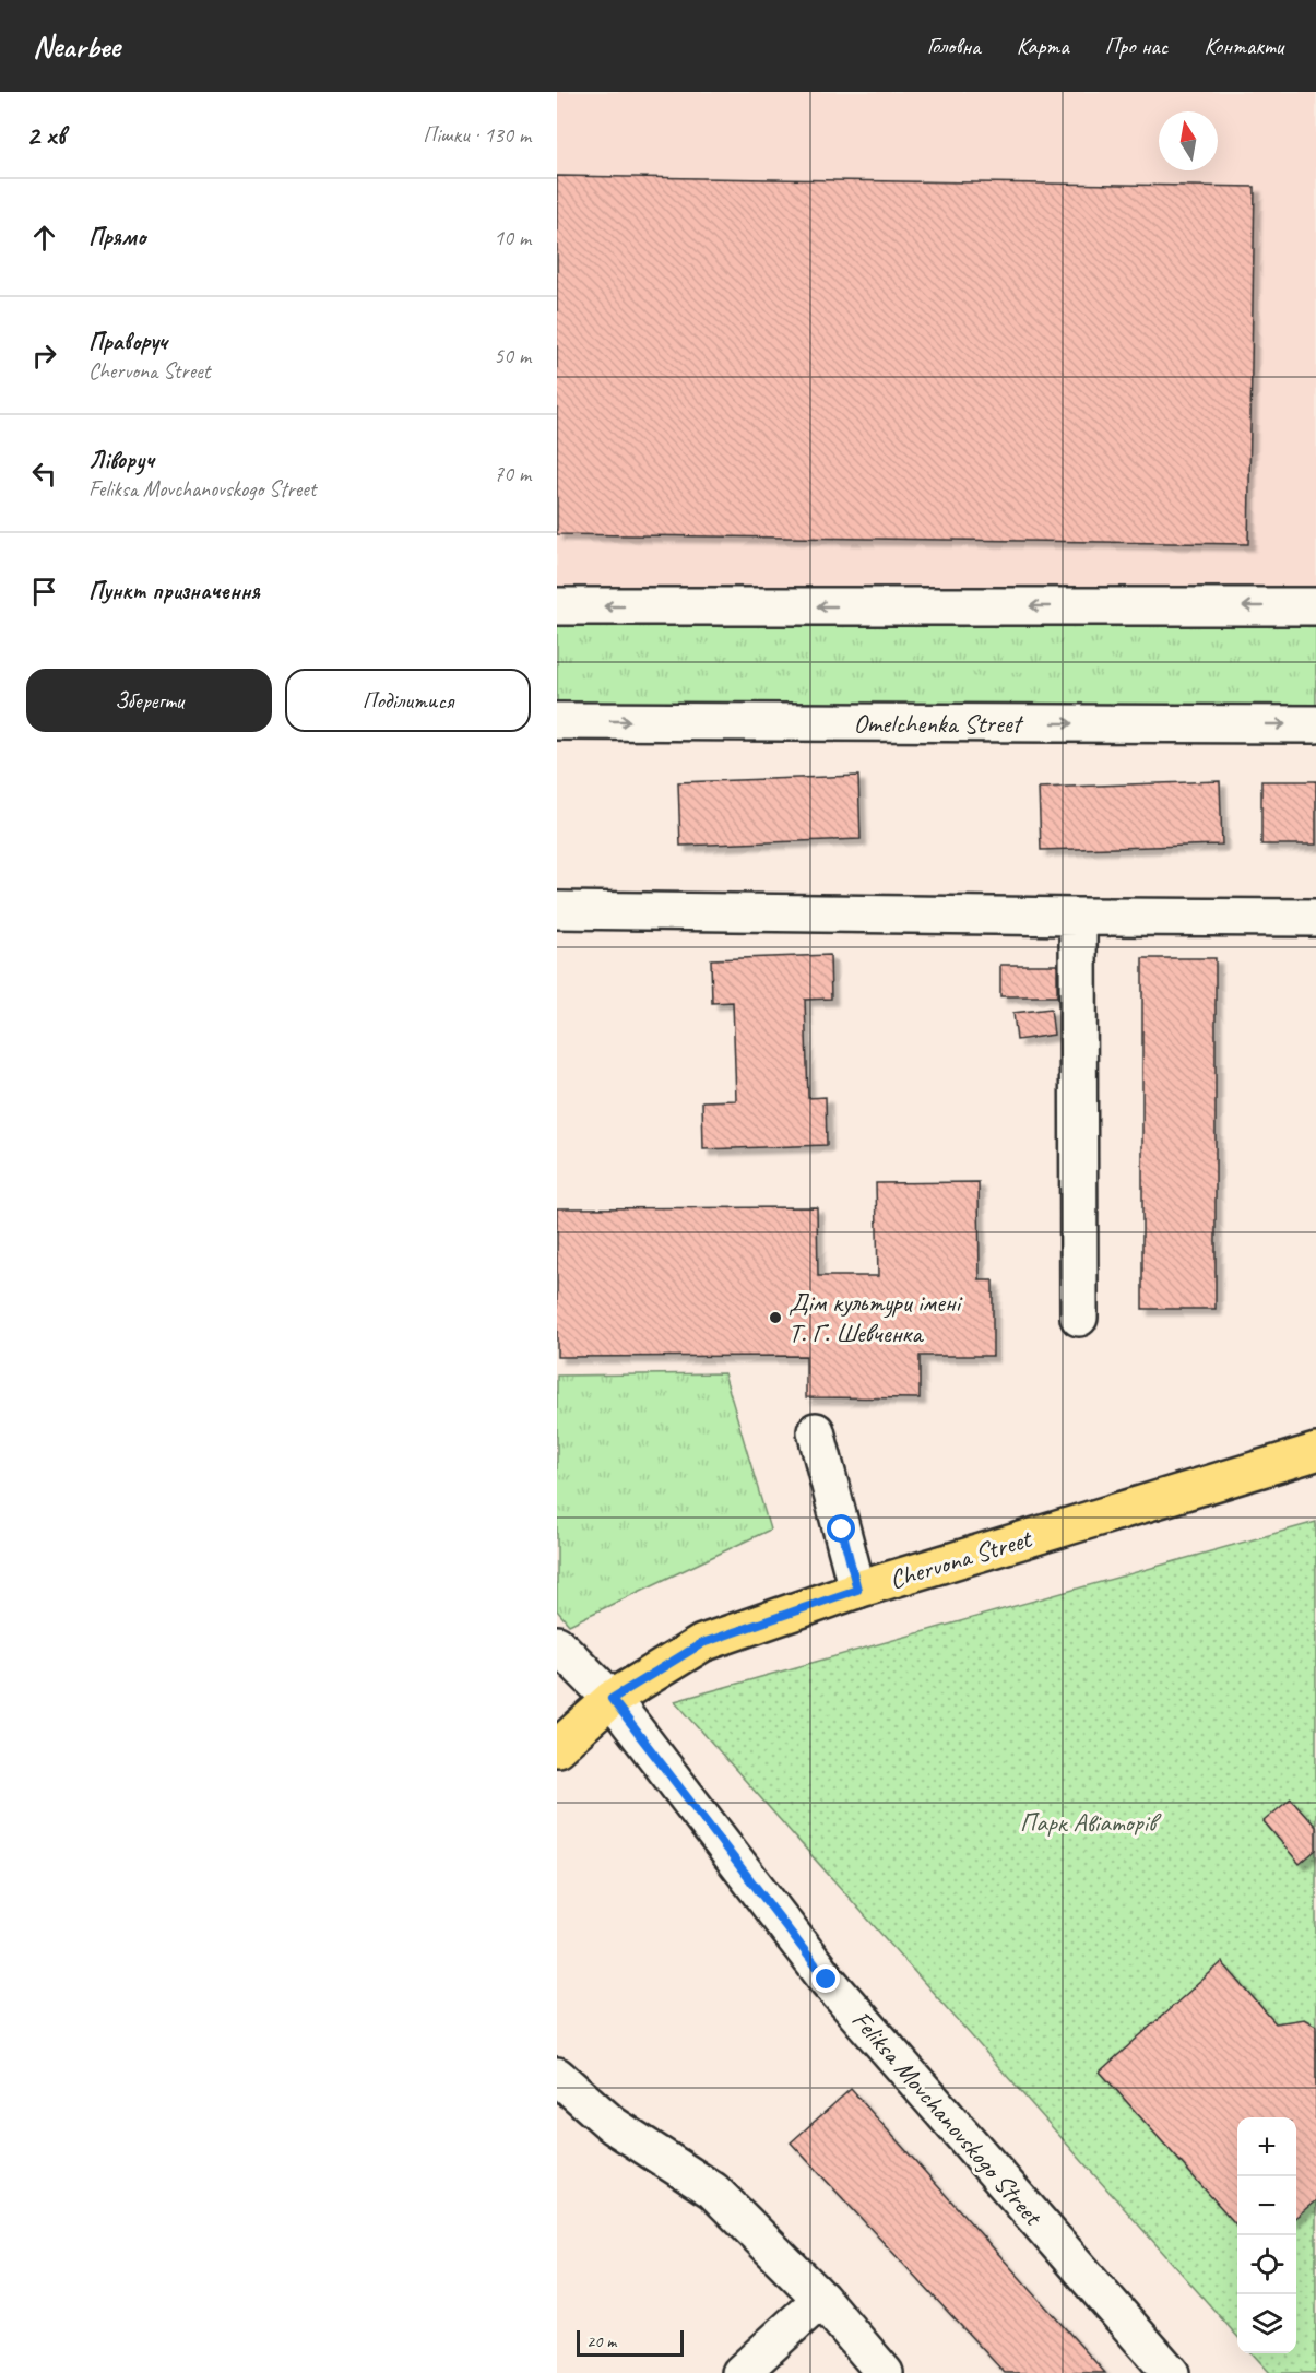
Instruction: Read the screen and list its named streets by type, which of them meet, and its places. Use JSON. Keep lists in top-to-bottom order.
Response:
{
  "streets": {
    "main road": ["Chervona Street"],
    "street": ["Omelchenka Street", "Feliksa Movchanovskogo Street"]
  },
  "crossings": [
    ["Chervona Street", "Feliksa Movchanovskogo Street"]
  ],
  "parks": ["Парк Авіаторів"],
  "places": ["Дім культури імені Т. Г. Шевченка"],
  "scale_bar": "20 m",
  "north": "top",
  "page": {
    "header": "Nearbee",
    "nav": [
      "Головна",
      "Карта",
      "Про нас",
      "Контакти"
    ],
    "heading": ["2 хв", "Пішки · 130 m"],
    "list": [
      ["Прямо", "10 m"],
      ["Праворуч", "Chervona Street", "50 m"],
      ["Ліворуч", "Feliksa Movchanovskogo Street", "70 m"],
      "Пункт призначення"
    ],
    "buttons": ["Зберегти", "Поділитися"],
    "map_buttons": ["+", "−"],
    "scale": "20 m"
  }
}
